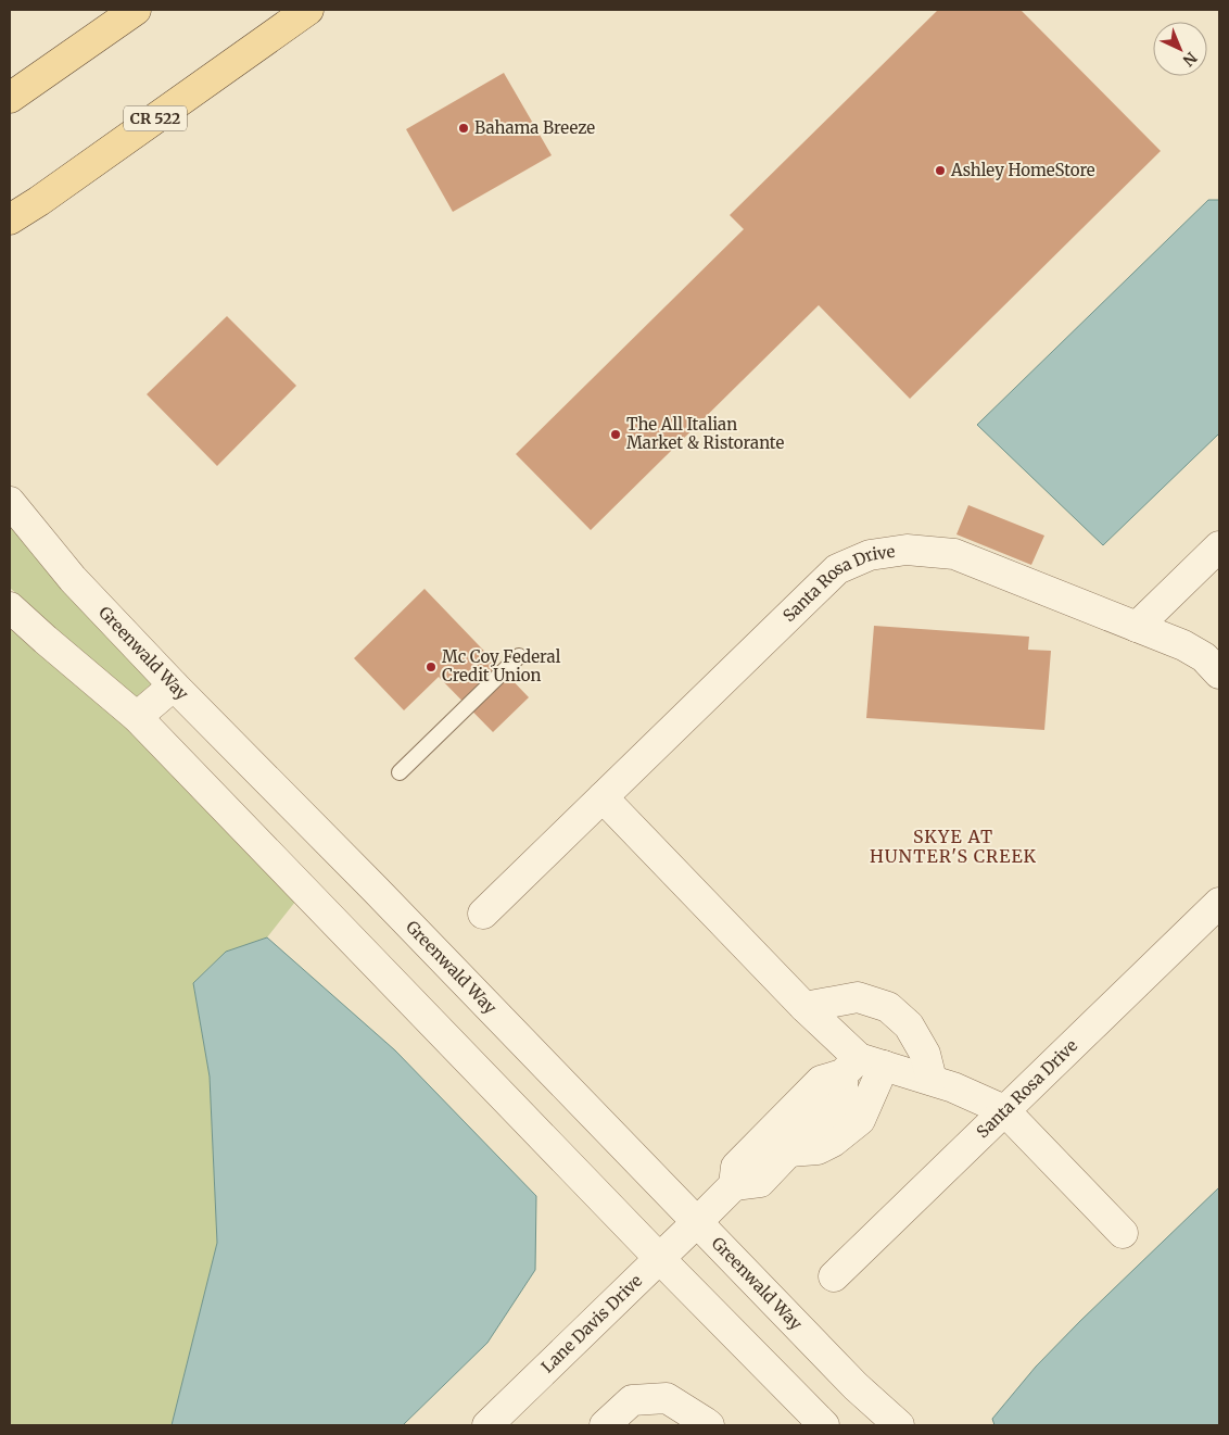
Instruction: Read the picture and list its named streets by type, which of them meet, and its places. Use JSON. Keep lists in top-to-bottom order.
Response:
{
  "streets": {
    "main road": ["CR 522"],
    "street": ["Santa Rosa Drive", "Greenwald Way", "Lane Davis Drive"]
  },
  "crossings": [
    ["Greenwald Way", "Lane Davis Drive"]
  ],
  "districts": ["SKYE AT HUNTER'S CREEK"],
  "places": [
    "Bahama Breeze",
    "Ashley HomeStore",
    "The All Italian Market & Ristorante",
    "Mc Coy Federal Credit Union"
  ],
  "north": "bottom right"
}
